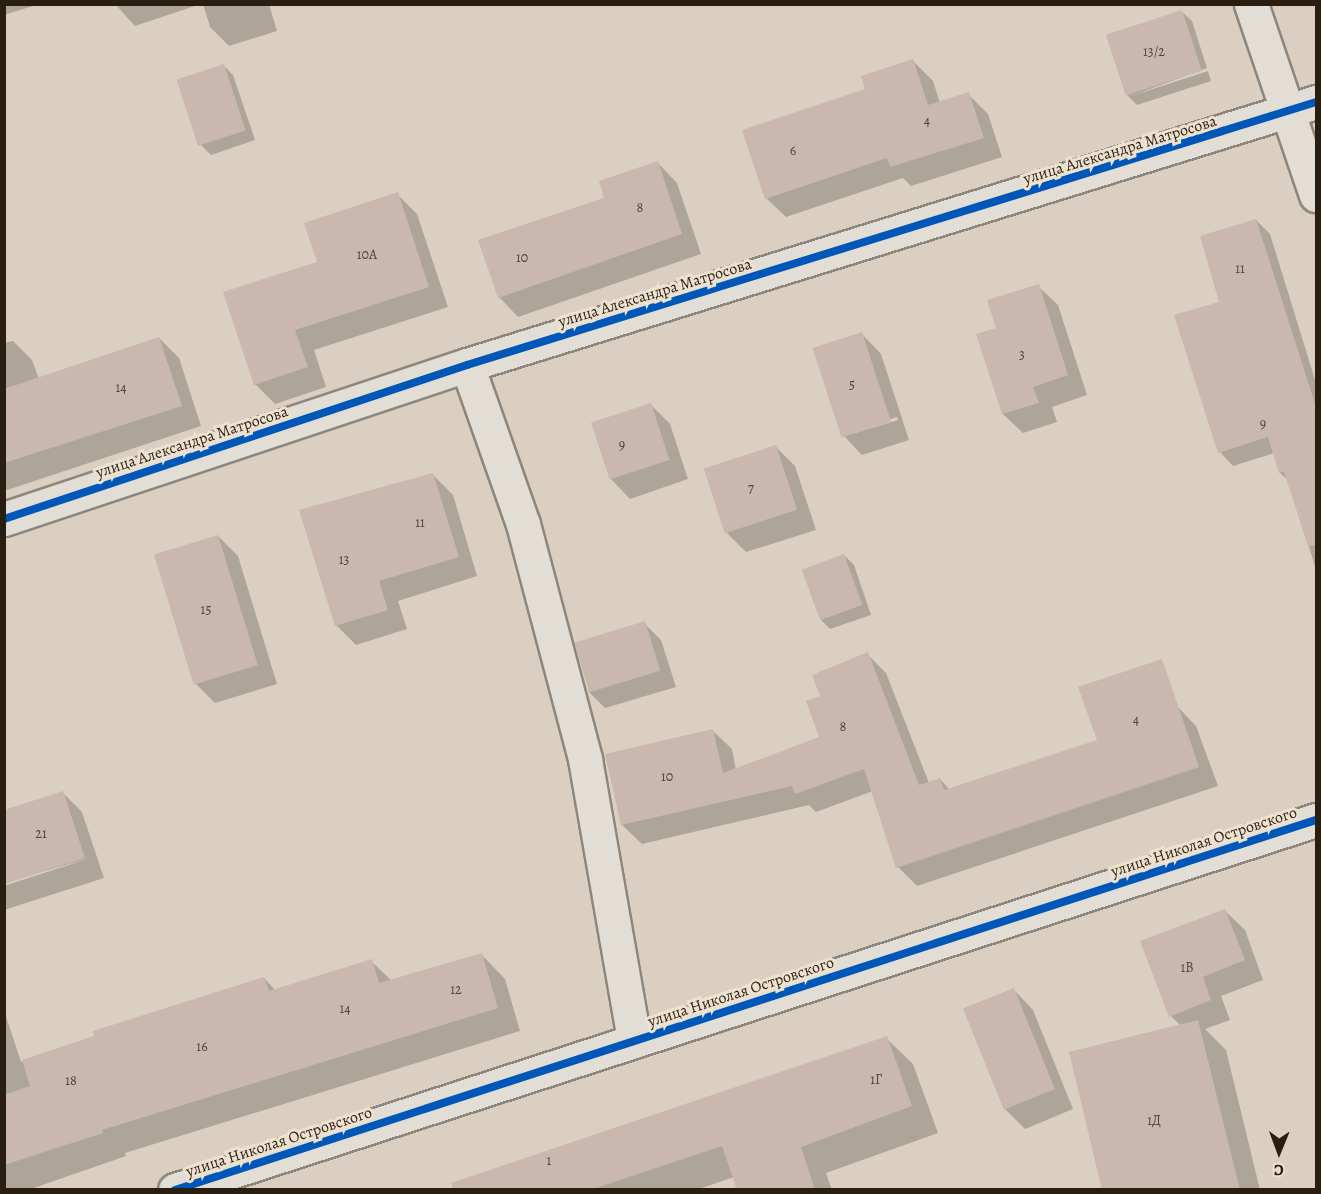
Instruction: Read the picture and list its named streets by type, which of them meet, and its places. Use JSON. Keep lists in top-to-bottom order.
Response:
{
  "streets": {
    "street": ["улица Александра Матросова", "улица Николая Островского"]
  },
  "house_numbers": [
    "13/2",
    "4",
    "6",
    "8",
    "10А",
    "10",
    "11",
    "3",
    "5",
    "14",
    "9",
    "9",
    "7",
    "11",
    "13",
    "15",
    "4",
    "8",
    "10",
    "21",
    "1В",
    "12",
    "14",
    "16",
    "1Г",
    "18",
    "1Д",
    "1"
  ],
  "north": "bottom"
}
